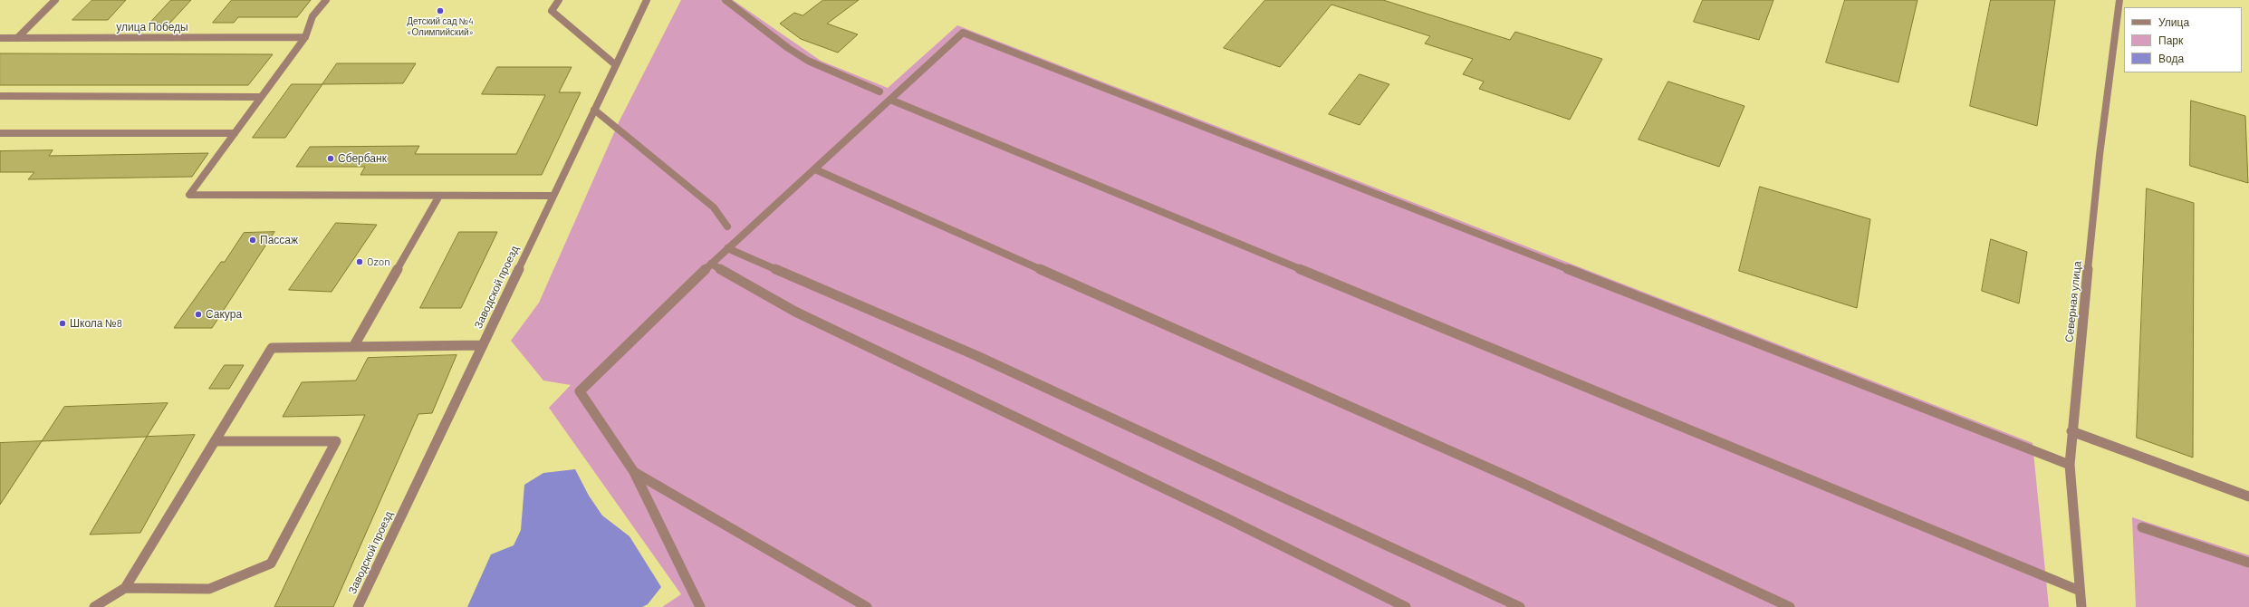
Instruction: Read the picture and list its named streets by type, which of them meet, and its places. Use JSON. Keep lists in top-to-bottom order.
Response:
{
  "streets": {
    "street": ["улица Победы", "Заводской проезд", "Северная улица"]
  },
  "places": [
    "Детский сад №4 «Олимпийский»",
    "Сбербанк",
    "Пассаж",
    "Ozon",
    "Сакура",
    "Школа №8"
  ],
  "legend": ["Улица", "Парк", "Вода"]
}
